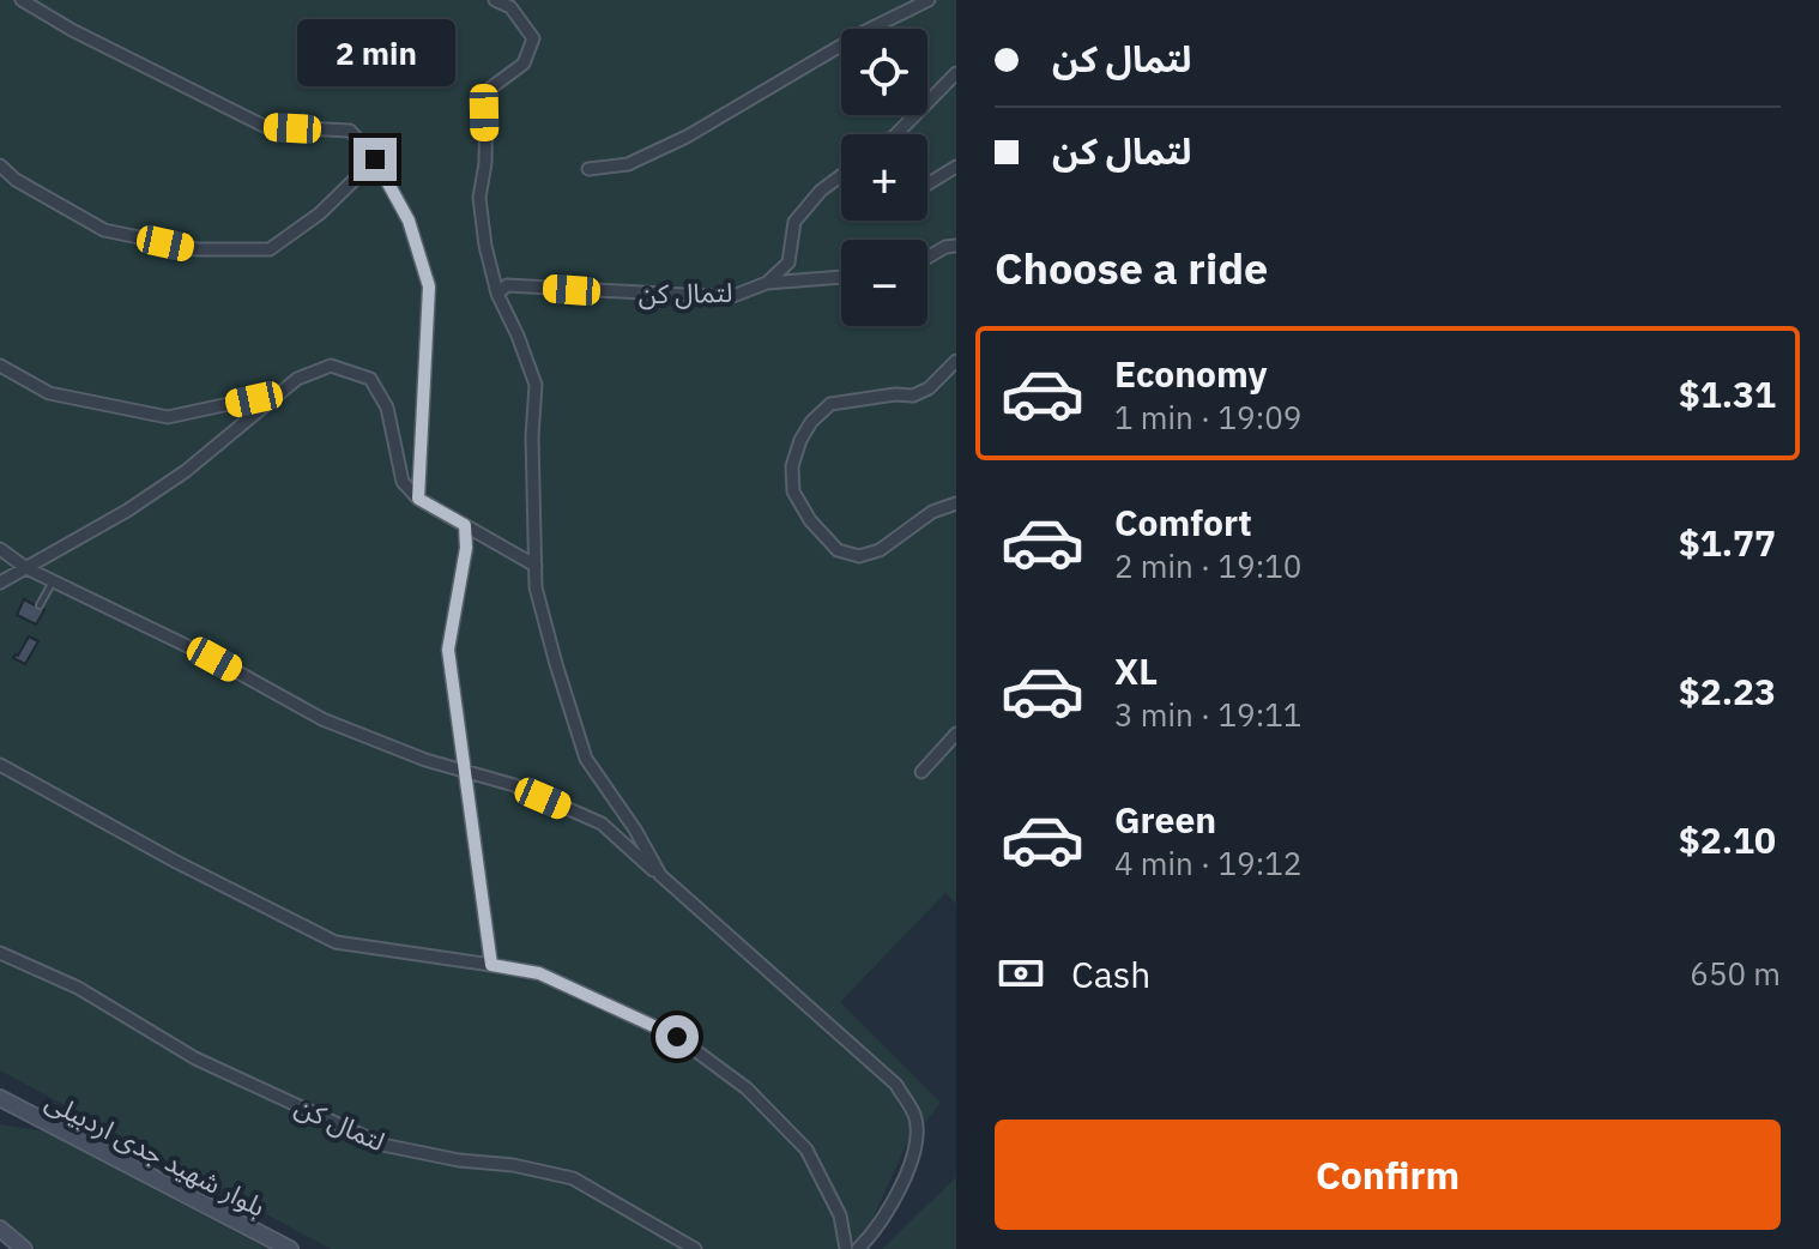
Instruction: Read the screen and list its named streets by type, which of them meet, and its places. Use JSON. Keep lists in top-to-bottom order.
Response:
{
  "streets": {
    "main road": ["بلوار شهید جدی اردبیلی"],
    "street": ["لتمال کن"]
  },
  "page": {
    "banner": ["لتمال کن", "لتمال کن"],
    "bubble": "2 min",
    "map_buttons": ["+", "−"],
    "heading": "Choose a ride",
    "list": [
      {
        "name": "Economy",
        "note": "1 min · 19:09",
        "value": "$1.31"
      },
      {
        "name": "Comfort",
        "note": "2 min · 19:10",
        "value": "$1.77"
      },
      {
        "name": "XL",
        "note": "3 min · 19:11",
        "value": "$2.23"
      },
      {
        "name": "Green",
        "note": "4 min · 19:12",
        "value": "$2.10"
      }
    ],
    "pay": ["Cash", "650 m"],
    "buttons": "Confirm"
  }
}
